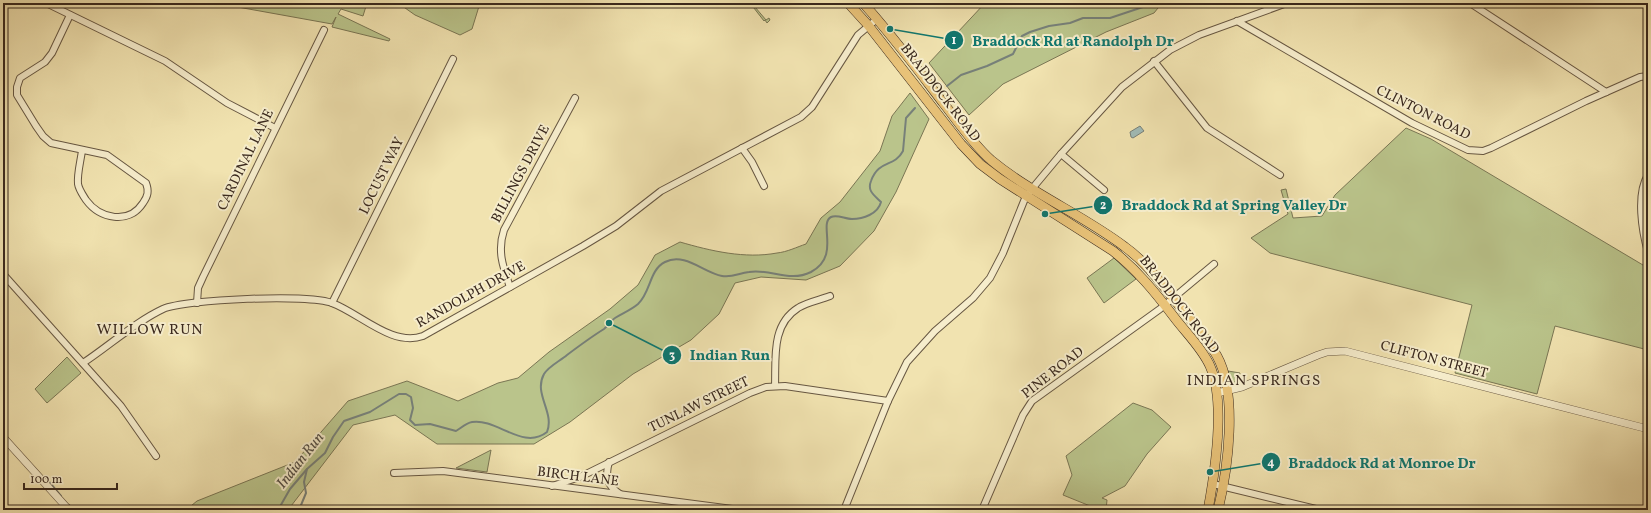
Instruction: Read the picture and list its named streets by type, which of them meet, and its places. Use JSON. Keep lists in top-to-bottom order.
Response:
{
  "streets": {
    "main road": ["BRADDOCK ROAD"],
    "street": [
      "CLINTON ROAD",
      "CARDINAL LANE",
      "BILLINGS DRIVE",
      "LOCUST WAY",
      "RANDOLPH DRIVE",
      "CLIFTON STREET",
      "PINE ROAD",
      "TUNLAW STREET",
      "BIRCH LANE"
    ]
  },
  "crossings": [
    ["BRADDOCK ROAD", "RANDOLPH DRIVE"],
    ["BRADDOCK ROAD", "CLIFTON STREET"],
    ["BRADDOCK ROAD", "PINE ROAD"],
    ["CARDINAL LANE", "RANDOLPH DRIVE"],
    ["BILLINGS DRIVE", "RANDOLPH DRIVE"],
    ["LOCUST WAY", "RANDOLPH DRIVE"],
    ["TUNLAW STREET", "BIRCH LANE"]
  ],
  "districts": ["WILLOW RUN", "INDIAN SPRINGS"],
  "water": ["Indian Run"],
  "places": [
    "Braddock Rd at Randolph Dr",
    "Braddock Rd at Spring Valley Dr",
    "Indian Run",
    "Braddock Rd at Monroe Dr"
  ],
  "scale_bar": "100 m"
}
